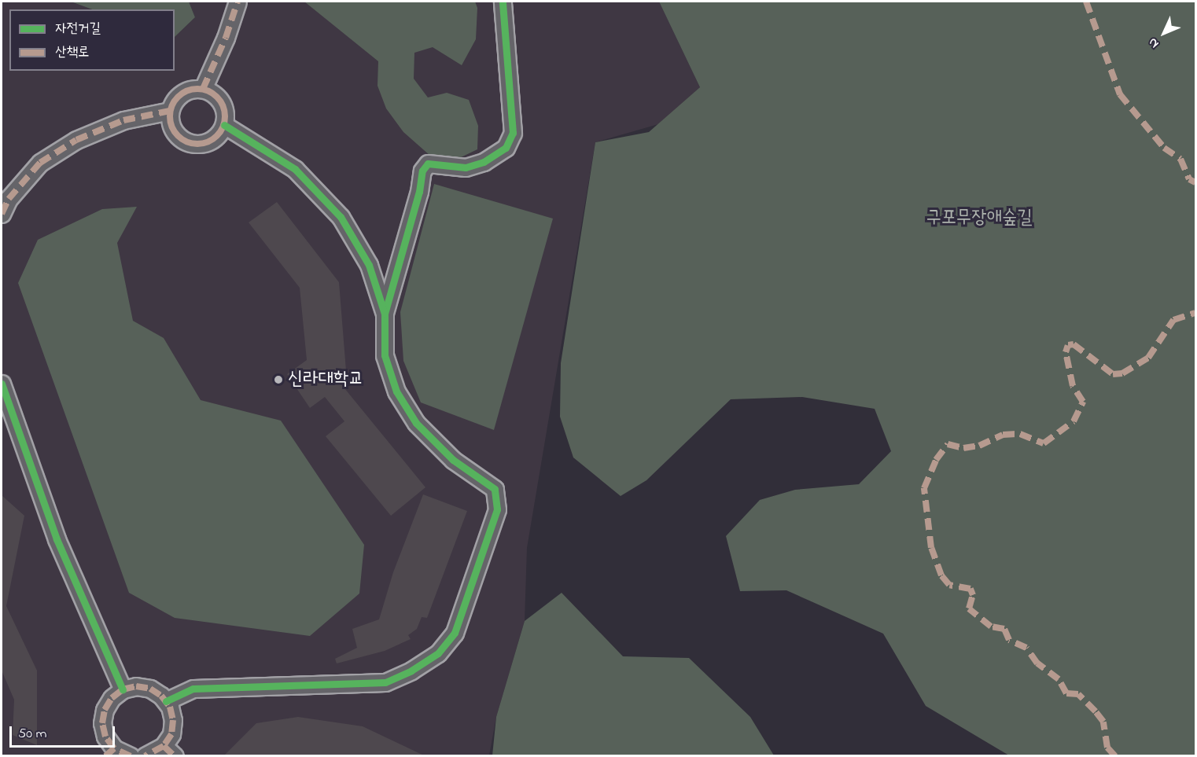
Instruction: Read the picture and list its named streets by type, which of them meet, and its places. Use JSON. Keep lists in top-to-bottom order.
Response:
{
  "parks": ["구포무장애숲길"],
  "places": ["신라대학교"],
  "legend": ["자전거길", "산책로"],
  "scale_bar": "50 m",
  "north": "bottom left"
}
